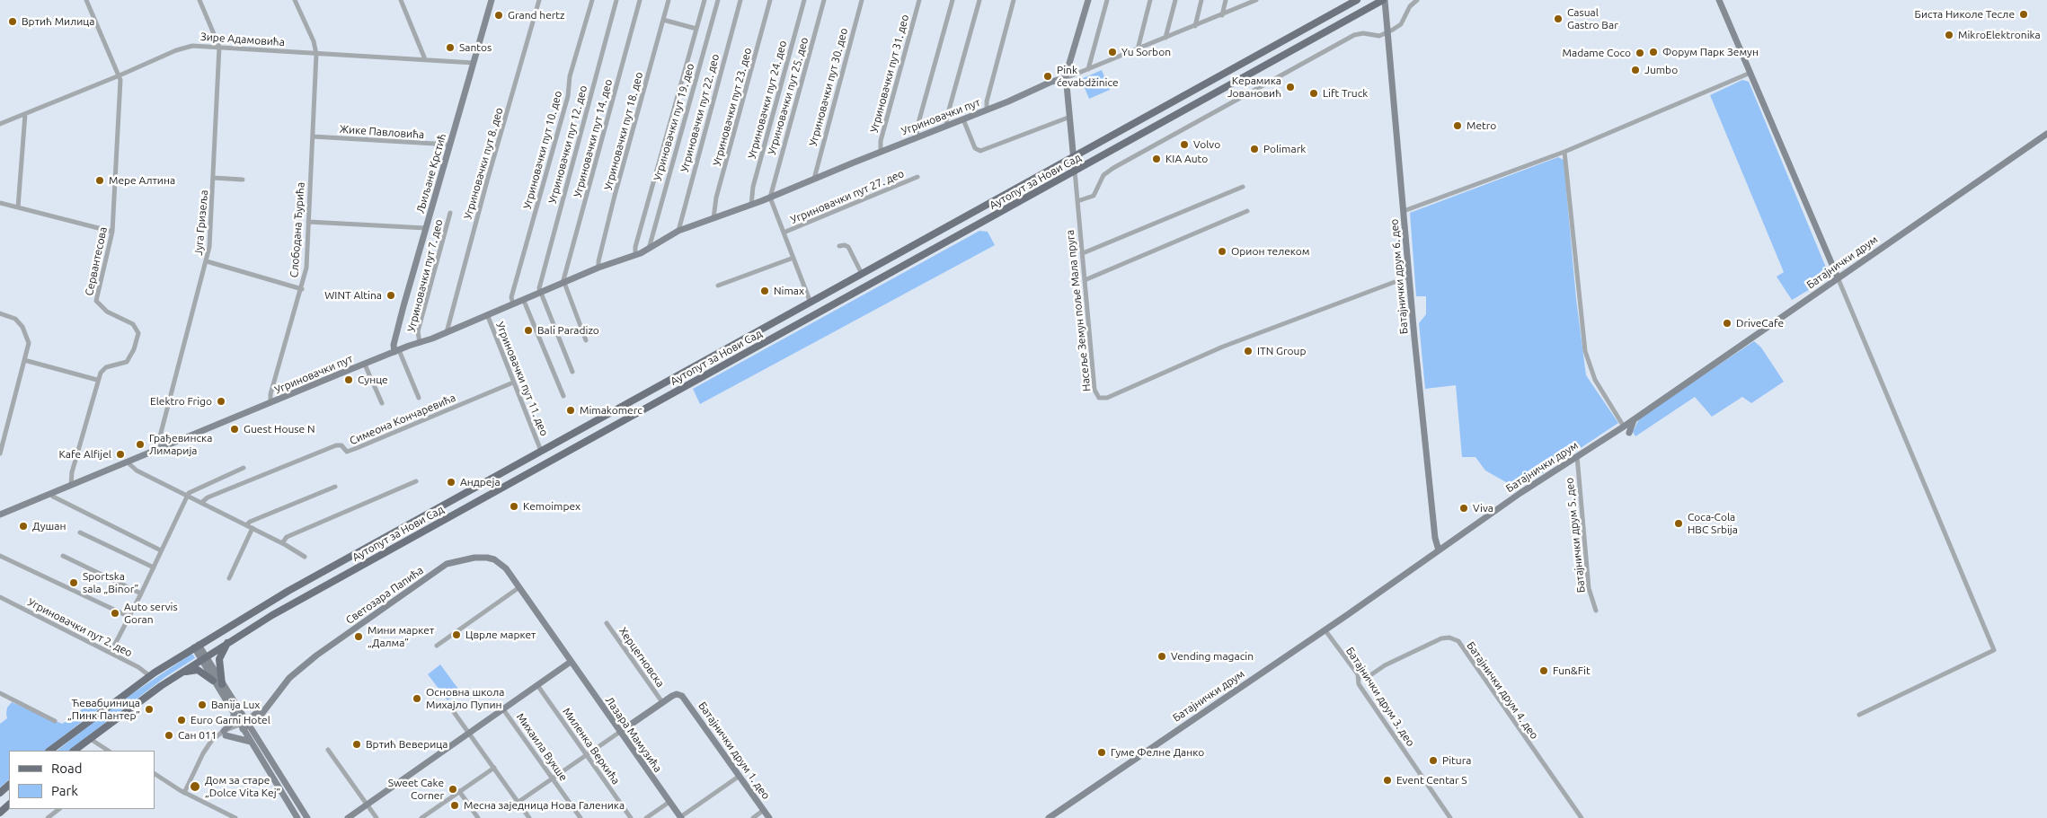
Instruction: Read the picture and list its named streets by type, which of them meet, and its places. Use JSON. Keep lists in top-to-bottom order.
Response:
{
  "streets": {
    "main road": ["Аутопут за Нови Сад"],
    "street": [
      "Зире Адамовића",
      "Угриновачки пут 31. део",
      "Угриновачки пут 30. део",
      "Угриновачки пут 25. део",
      "Угриновачки пут 24. део",
      "Угриновачки пут 23. део",
      "Угриновачки пут 22. део",
      "Угриновачки пут",
      "Угриновачки пут 19. део",
      "Угриновачки пут 18. део",
      "Жике Павловића",
      "Угриновачки пут 14. део",
      "Угриновачки пут 12. део",
      "Угриновачки пут 10. део",
      "Угриновачки пут 8. део",
      "Љиљане Крстић",
      "Угриновачки пут 27. део",
      "Југа Гризеља",
      "Слободана Ђурића",
      "Сервантесова",
      "Батајнички друм",
      "Угриновачки пут 7. део",
      "Батајнички друм 6. део",
      "Насеље Земун поље Мала пруга",
      "Угриновачки пут 11. део",
      "Симеона Кончаревића",
      "Батајнички друм 5. део",
      "Светозара Папића",
      "Угриновачки пут 2. део",
      "Херцегновска",
      "Батајнички друм 4. део",
      "Батајнички друм 3. део",
      "Лазара Мамузића",
      "Миленка Веркића",
      "Михаила Вукше",
      "Батајнички друм 1. део"
    ]
  },
  "crossings": [
    ["Зире Адамовића", "Љиљане Крстић"],
    ["Зире Адамовића", "Југа Гризеља"],
    ["Зире Адамовића", "Слободана Ђурића"],
    ["Зире Адамовића", "Сервантесова"],
    ["Угриновачки пут 31. део", "Угриновачки пут"],
    ["Угриновачки пут 30. део", "Угриновачки пут"],
    ["Угриновачки пут 25. део", "Угриновачки пут"],
    ["Угриновачки пут 24. део", "Угриновачки пут"],
    ["Угриновачки пут 23. део", "Угриновачки пут"],
    ["Угриновачки пут 22. део", "Угриновачки пут"],
    ["Угриновачки пут", "Угриновачки пут 19. део"],
    ["Угриновачки пут", "Угриновачки пут 18. део"],
    ["Угриновачки пут", "Угриновачки пут 14. део"],
    ["Угриновачки пут", "Угриновачки пут 12. део"],
    ["Угриновачки пут", "Угриновачки пут 10. део"],
    ["Угриновачки пут", "Угриновачки пут 8. део"],
    ["Угриновачки пут", "Љиљане Крстић"],
    ["Угриновачки пут", "Југа Гризеља"],
    ["Угриновачки пут", "Слободана Ђурића"],
    ["Угриновачки пут", "Угриновачки пут 7. део"],
    ["Угриновачки пут", "Насеље Земун поље Мала пруга"],
    ["Угриновачки пут", "Угриновачки пут 11. део"],
    ["Жике Павловића", "Љиљане Крстић"],
    ["Жике Павловића", "Слободана Ђурића"],
    ["Аутопут за Нови Сад", "Батајнички друм 6. део"],
    ["Аутопут за Нови Сад", "Насеље Земун поље Мала пруга"],
    ["Аутопут за Нови Сад", "Угриновачки пут 11. део"],
    ["Аутопут за Нови Сад", "Угриновачки пут 2. део"],
    ["Батајнички друм", "Батајнички друм 6. део"],
    ["Батајнички друм", "Батајнички друм 5. део"],
    ["Батајнички друм", "Батајнички друм 3. део"],
    ["Батајнички друм 6. део", "Насеље Земун поље Мала пруга"],
    ["Угриновачки пут 11. део", "Симеона Кончаревића"],
    ["Светозара Папића", "Лазара Мамузића"],
    ["Херцегновска", "Батајнички друм 1. део"],
    ["Батајнички друм 4. део", "Батајнички друм 3. део"]
  ],
  "places": [
    "Биста Николе Тесле",
    "Grand hertz",
    "Casual Gastro Bar",
    "Вртић Милица",
    "MikroElektronika",
    "Santos",
    "Yu Sorbon",
    "Форум Парк Земун",
    "Madame Coco",
    "Jumbo",
    "Pink ćevabdžinice",
    "Керамика Јовановић",
    "Lift Truck",
    "Metro",
    "Volvo",
    "Polimark",
    "KIA Auto",
    "Мере Алтина",
    "Орион телеком",
    "Nimax",
    "WINT Altina",
    "DriveCafe",
    "Bali Paradizo",
    "ITN Group",
    "Сунце",
    "Elektro Frigo",
    "Mimakomerc",
    "Guest House N",
    "Грађевинска Лимарија",
    "Kafe Alfijel",
    "Андреја",
    "Kemoimpex",
    "Viva",
    "Coca-Cola HBC Srbija",
    "Душан",
    "Sportska sala „Binor”",
    "Auto servis Goran",
    "Цврле маркет",
    "Мини маркет „Далма”",
    "Vending magacin",
    "Fun&Fit",
    "Основна школа Михајло Пупин",
    "Banija Lux",
    "Ћевабџиница „Пинк Пантер”",
    "Euro Garni Hotel",
    "Сан 011",
    "Вртић Веверица",
    "Гуме Фелне Данко",
    "Pitura",
    "Event Centar S",
    "Дом за старе „Dolce Vita Kej”",
    "Sweet Cake Corner",
    "Месна заједница Нова Галеника"
  ],
  "legend": ["Road", "Park"]
}
